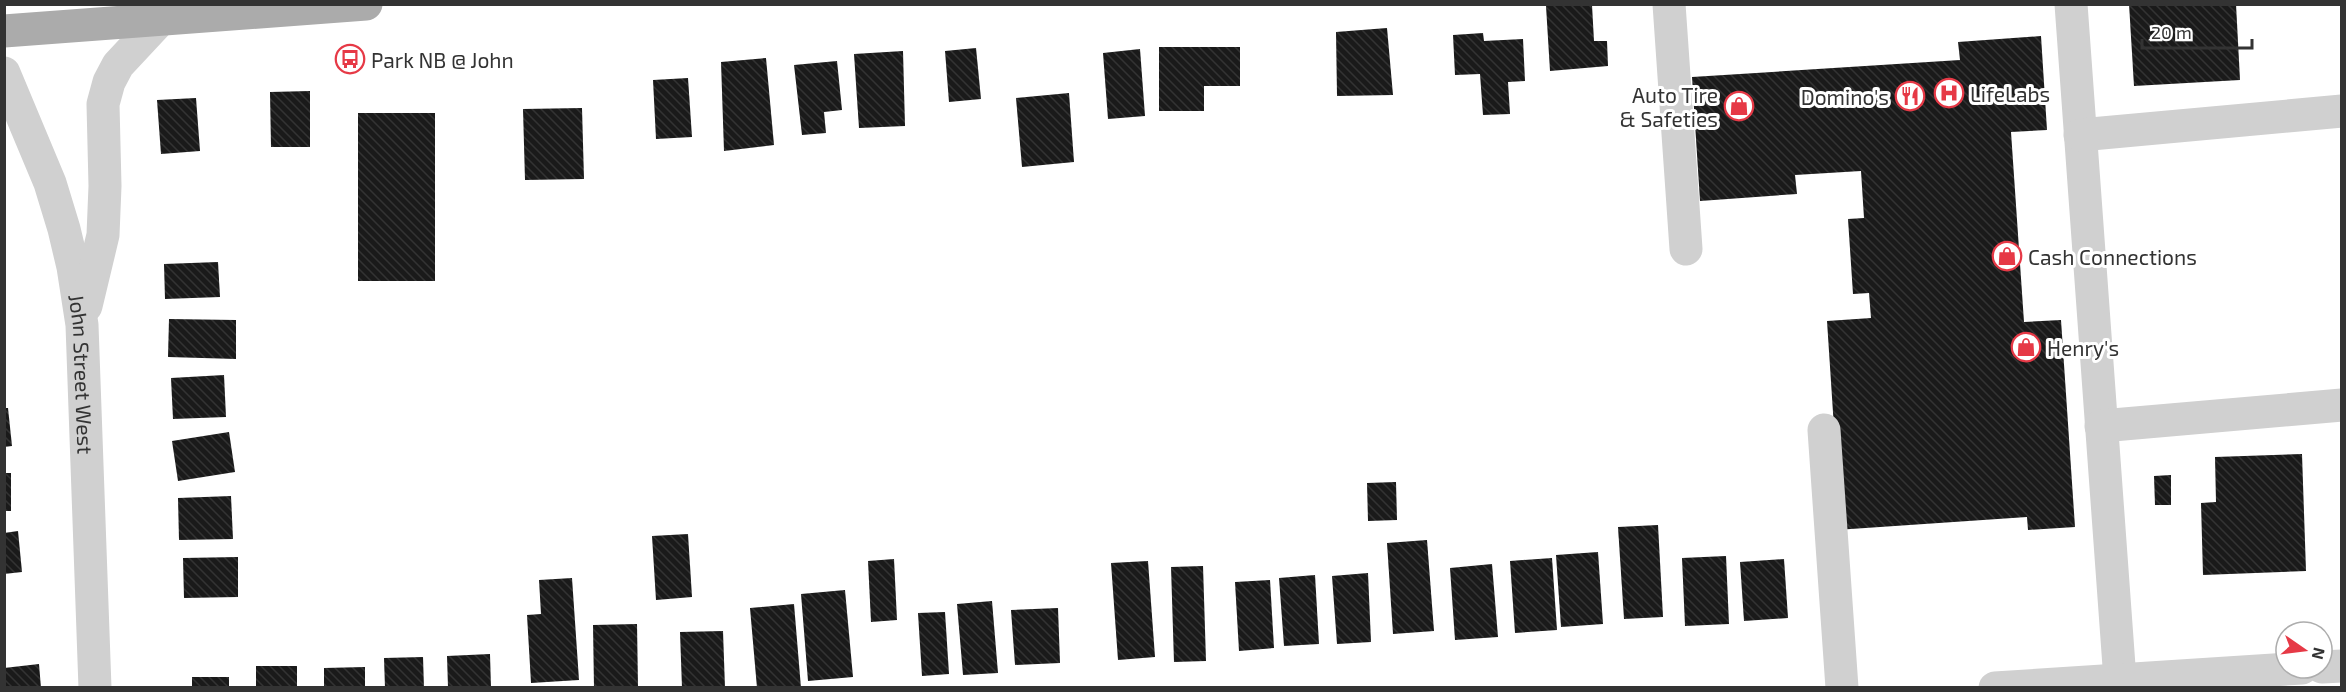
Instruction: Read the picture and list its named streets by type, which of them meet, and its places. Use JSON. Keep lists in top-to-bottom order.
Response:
{
  "streets": {
    "street": ["John Street West"]
  },
  "places": {
    "bus stop": ["Park NB @ John"],
    "hospital": ["LifeLabs"],
    "restaurant": ["Domino's"],
    "shop": ["Auto Tire & Safeties", "Cash Connections", "Henry's"]
  },
  "scale_bar": "20 m",
  "north": "right"
}
